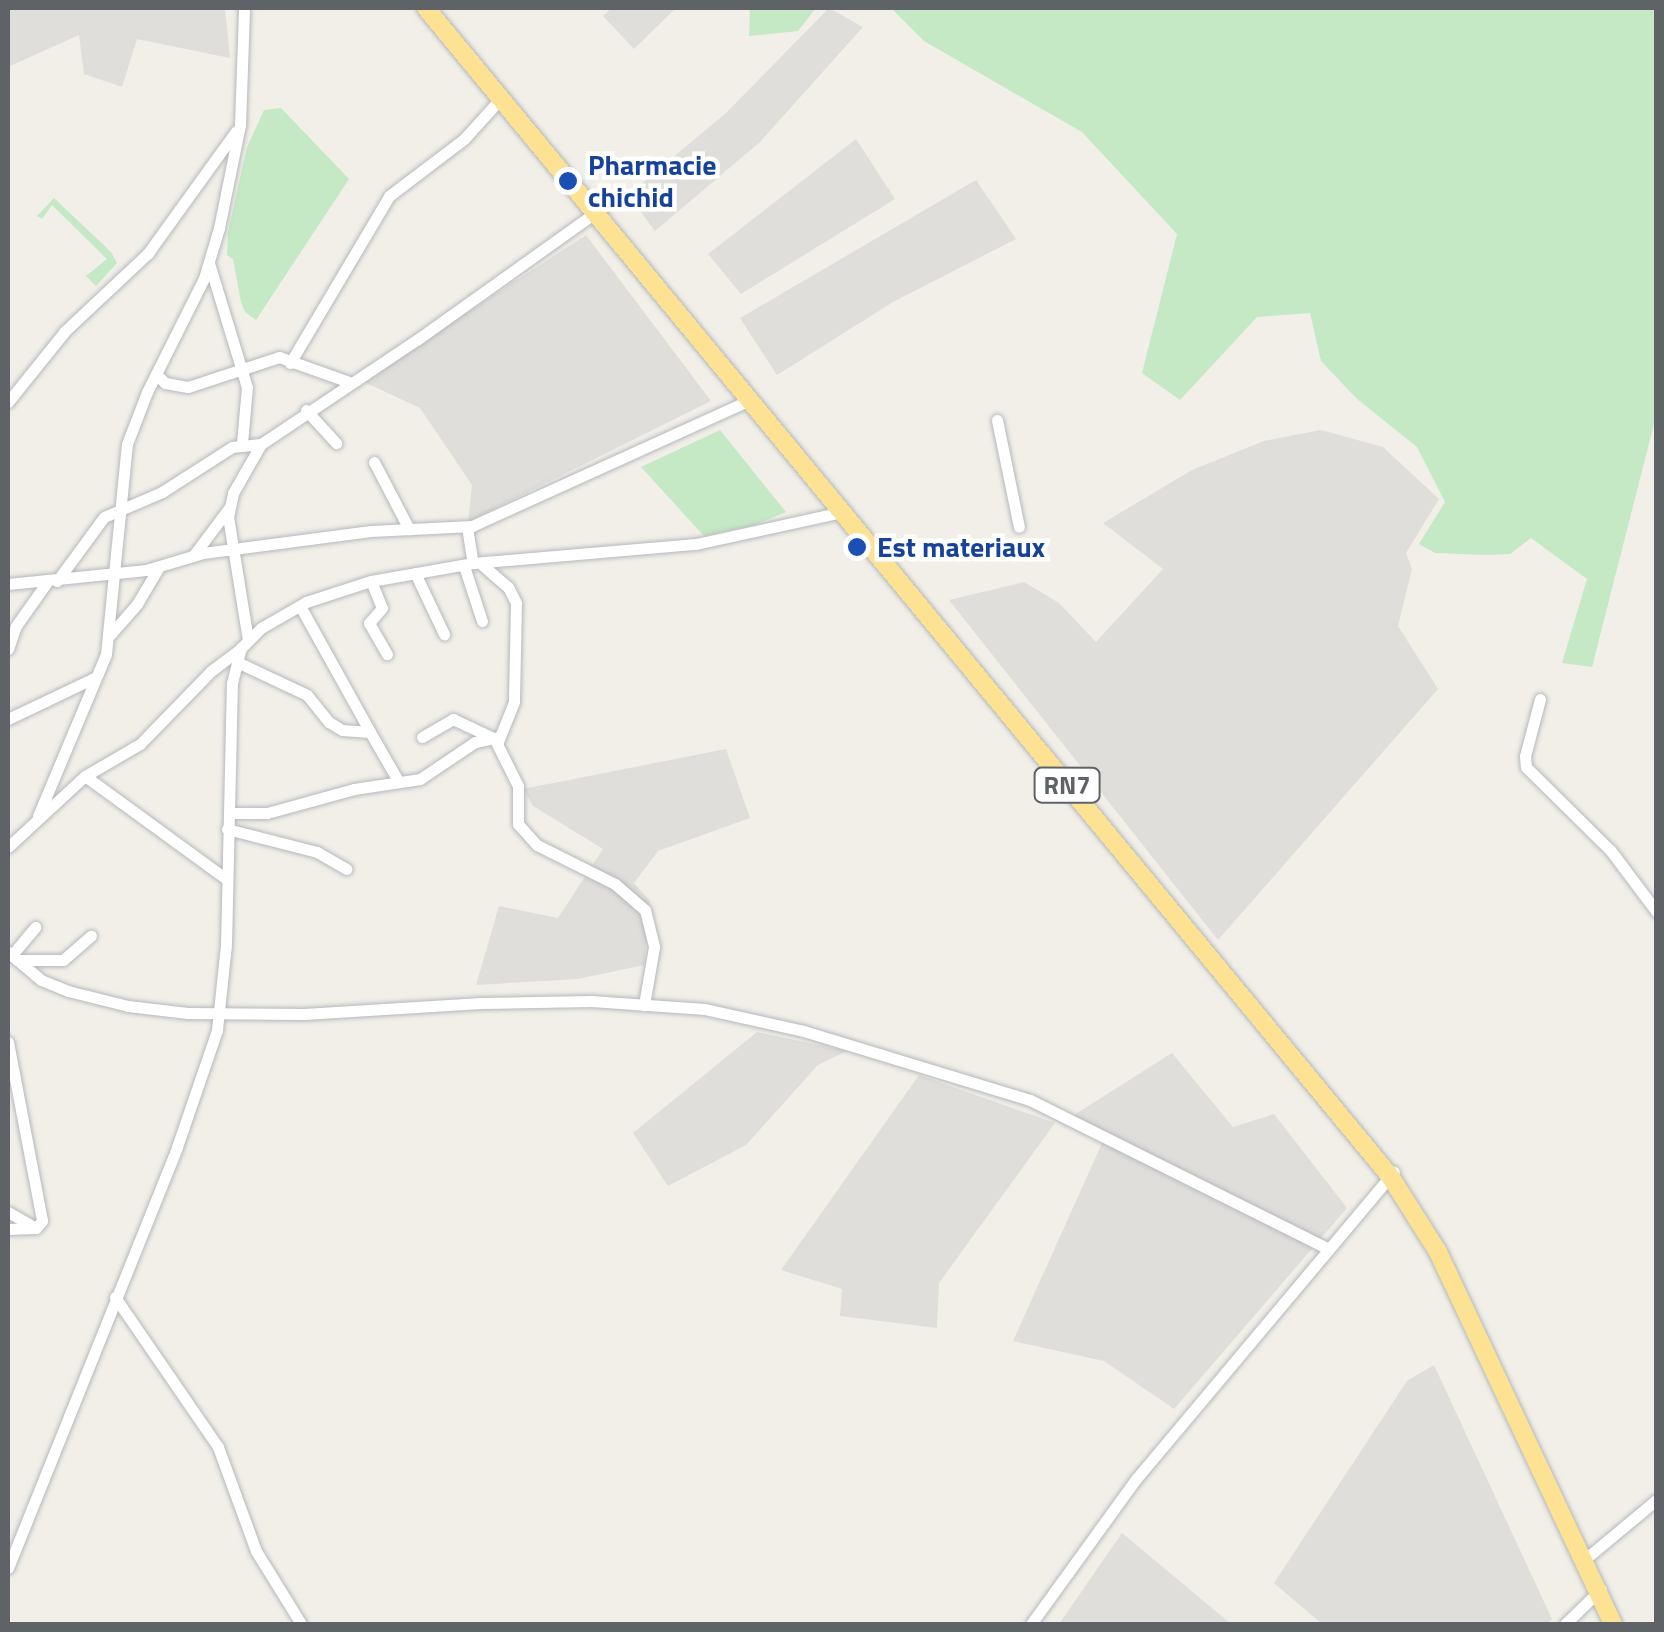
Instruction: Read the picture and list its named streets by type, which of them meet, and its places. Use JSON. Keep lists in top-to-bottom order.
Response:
{
  "streets": {
    "highway": ["RN7"]
  },
  "places": ["Pharmacie chichid", "Est materiaux"]
}
